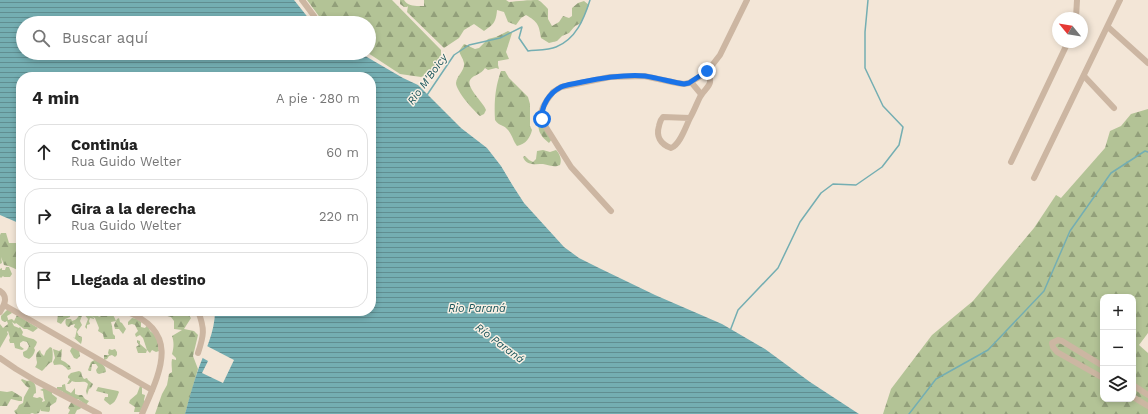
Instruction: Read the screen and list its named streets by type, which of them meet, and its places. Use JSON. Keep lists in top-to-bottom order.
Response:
{
  "water": ["Rio M'Boicy", "Rio Paraná", "Río Paraná"],
  "north": "top left",
  "page": {
    "search": "Buscar aquí",
    "heading": ["4 min", "A pie · 280 m"],
    "list": [
      ["Continúa", "Rua Guido Welter", "60 m"],
      ["Gira a la derecha", "Rua Guido Welter", "220 m"],
      "Llegada al destino"
    ],
    "map_buttons": ["+", "−"]
  }
}
